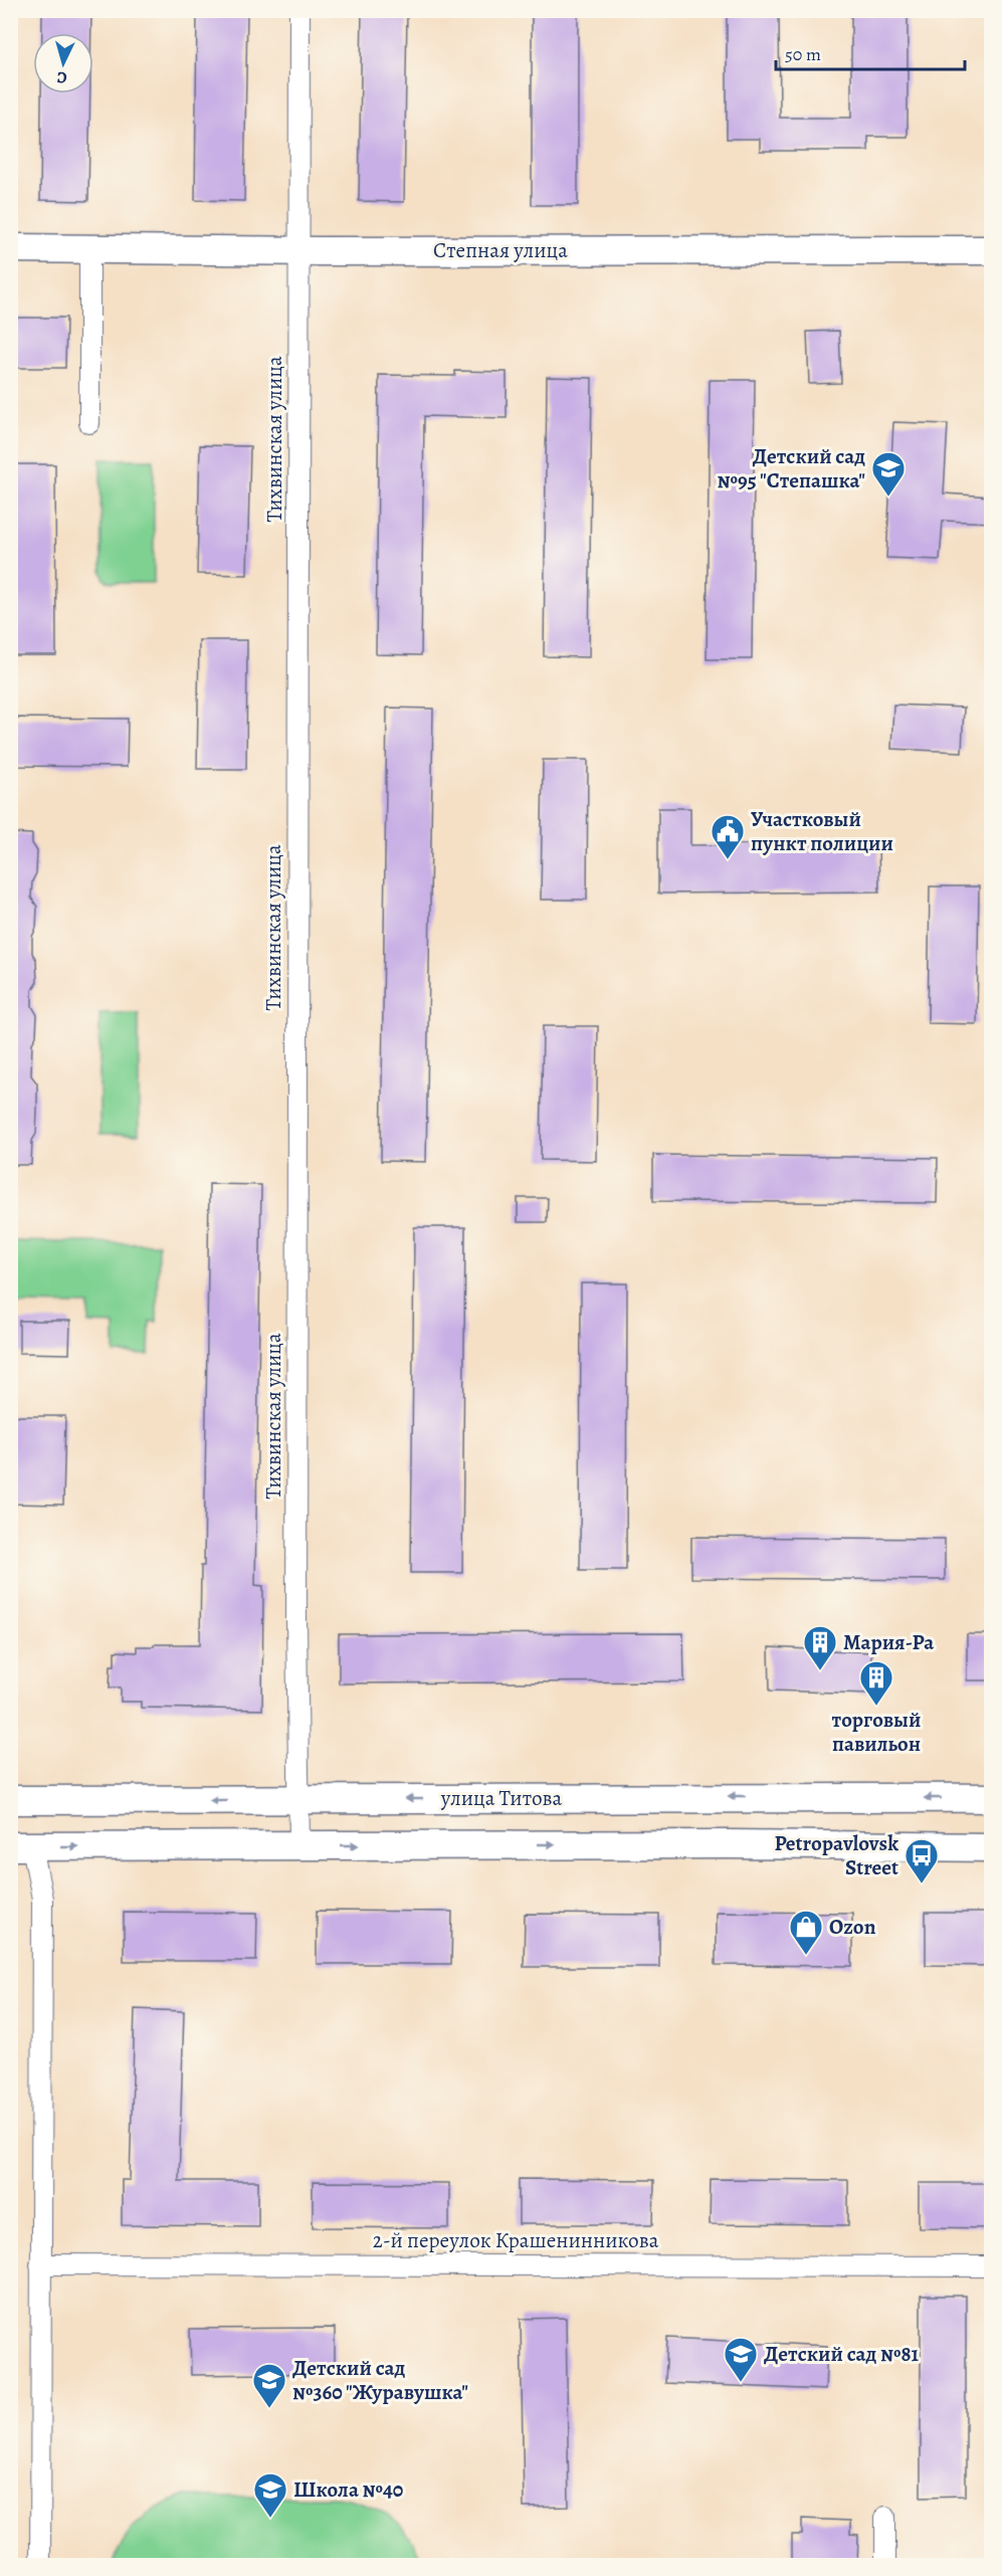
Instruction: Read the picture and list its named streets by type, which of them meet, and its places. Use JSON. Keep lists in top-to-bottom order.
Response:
{
  "streets": {
    "main road": ["Степная улица", "улица Титова"],
    "street": ["Тихвинская улица", "2-й переулок Крашенинникова"]
  },
  "crossings": [
    ["Степная улица", "Тихвинская улица"],
    ["Тихвинская улица", "улица Титова"]
  ],
  "places": {
    "school or university": [
      "Детский сад №95 \"Степашка\"",
      "Детский сад №81",
      "Детский сад №360 \"Журавушка\"",
      "Школа №40"
    ],
    "public building": ["Участковый пункт полиции"],
    "building": ["Мария-Ра", "торговый павильон"],
    "bus stop": ["Petropavlovsk Street"],
    "shop": ["Ozon"]
  },
  "scale_bar": "50 m",
  "north": "bottom"
}
